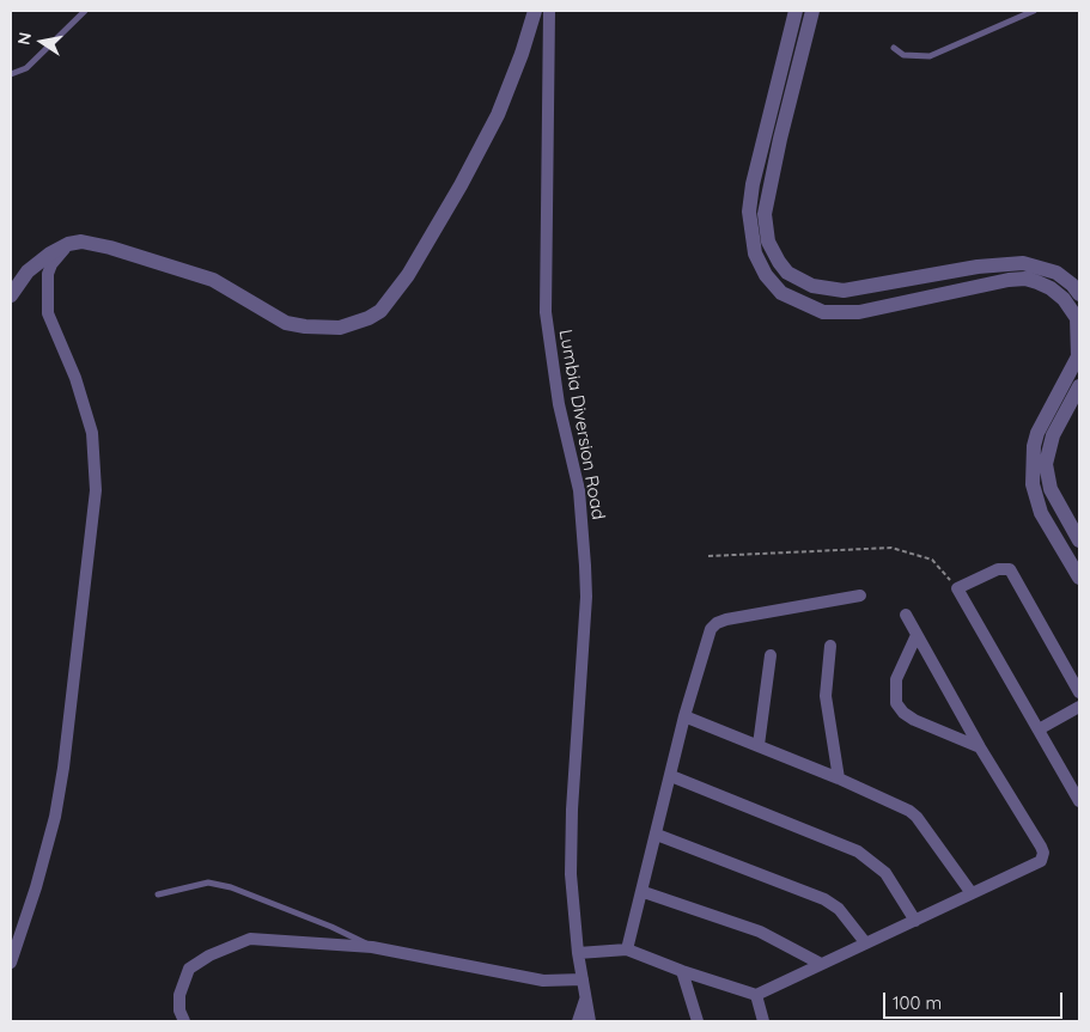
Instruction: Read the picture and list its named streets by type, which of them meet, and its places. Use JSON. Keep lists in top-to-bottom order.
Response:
{
  "streets": {
    "street": ["Lumbia Diversion Road"]
  },
  "scale_bar": "100 m",
  "north": "left"
}
